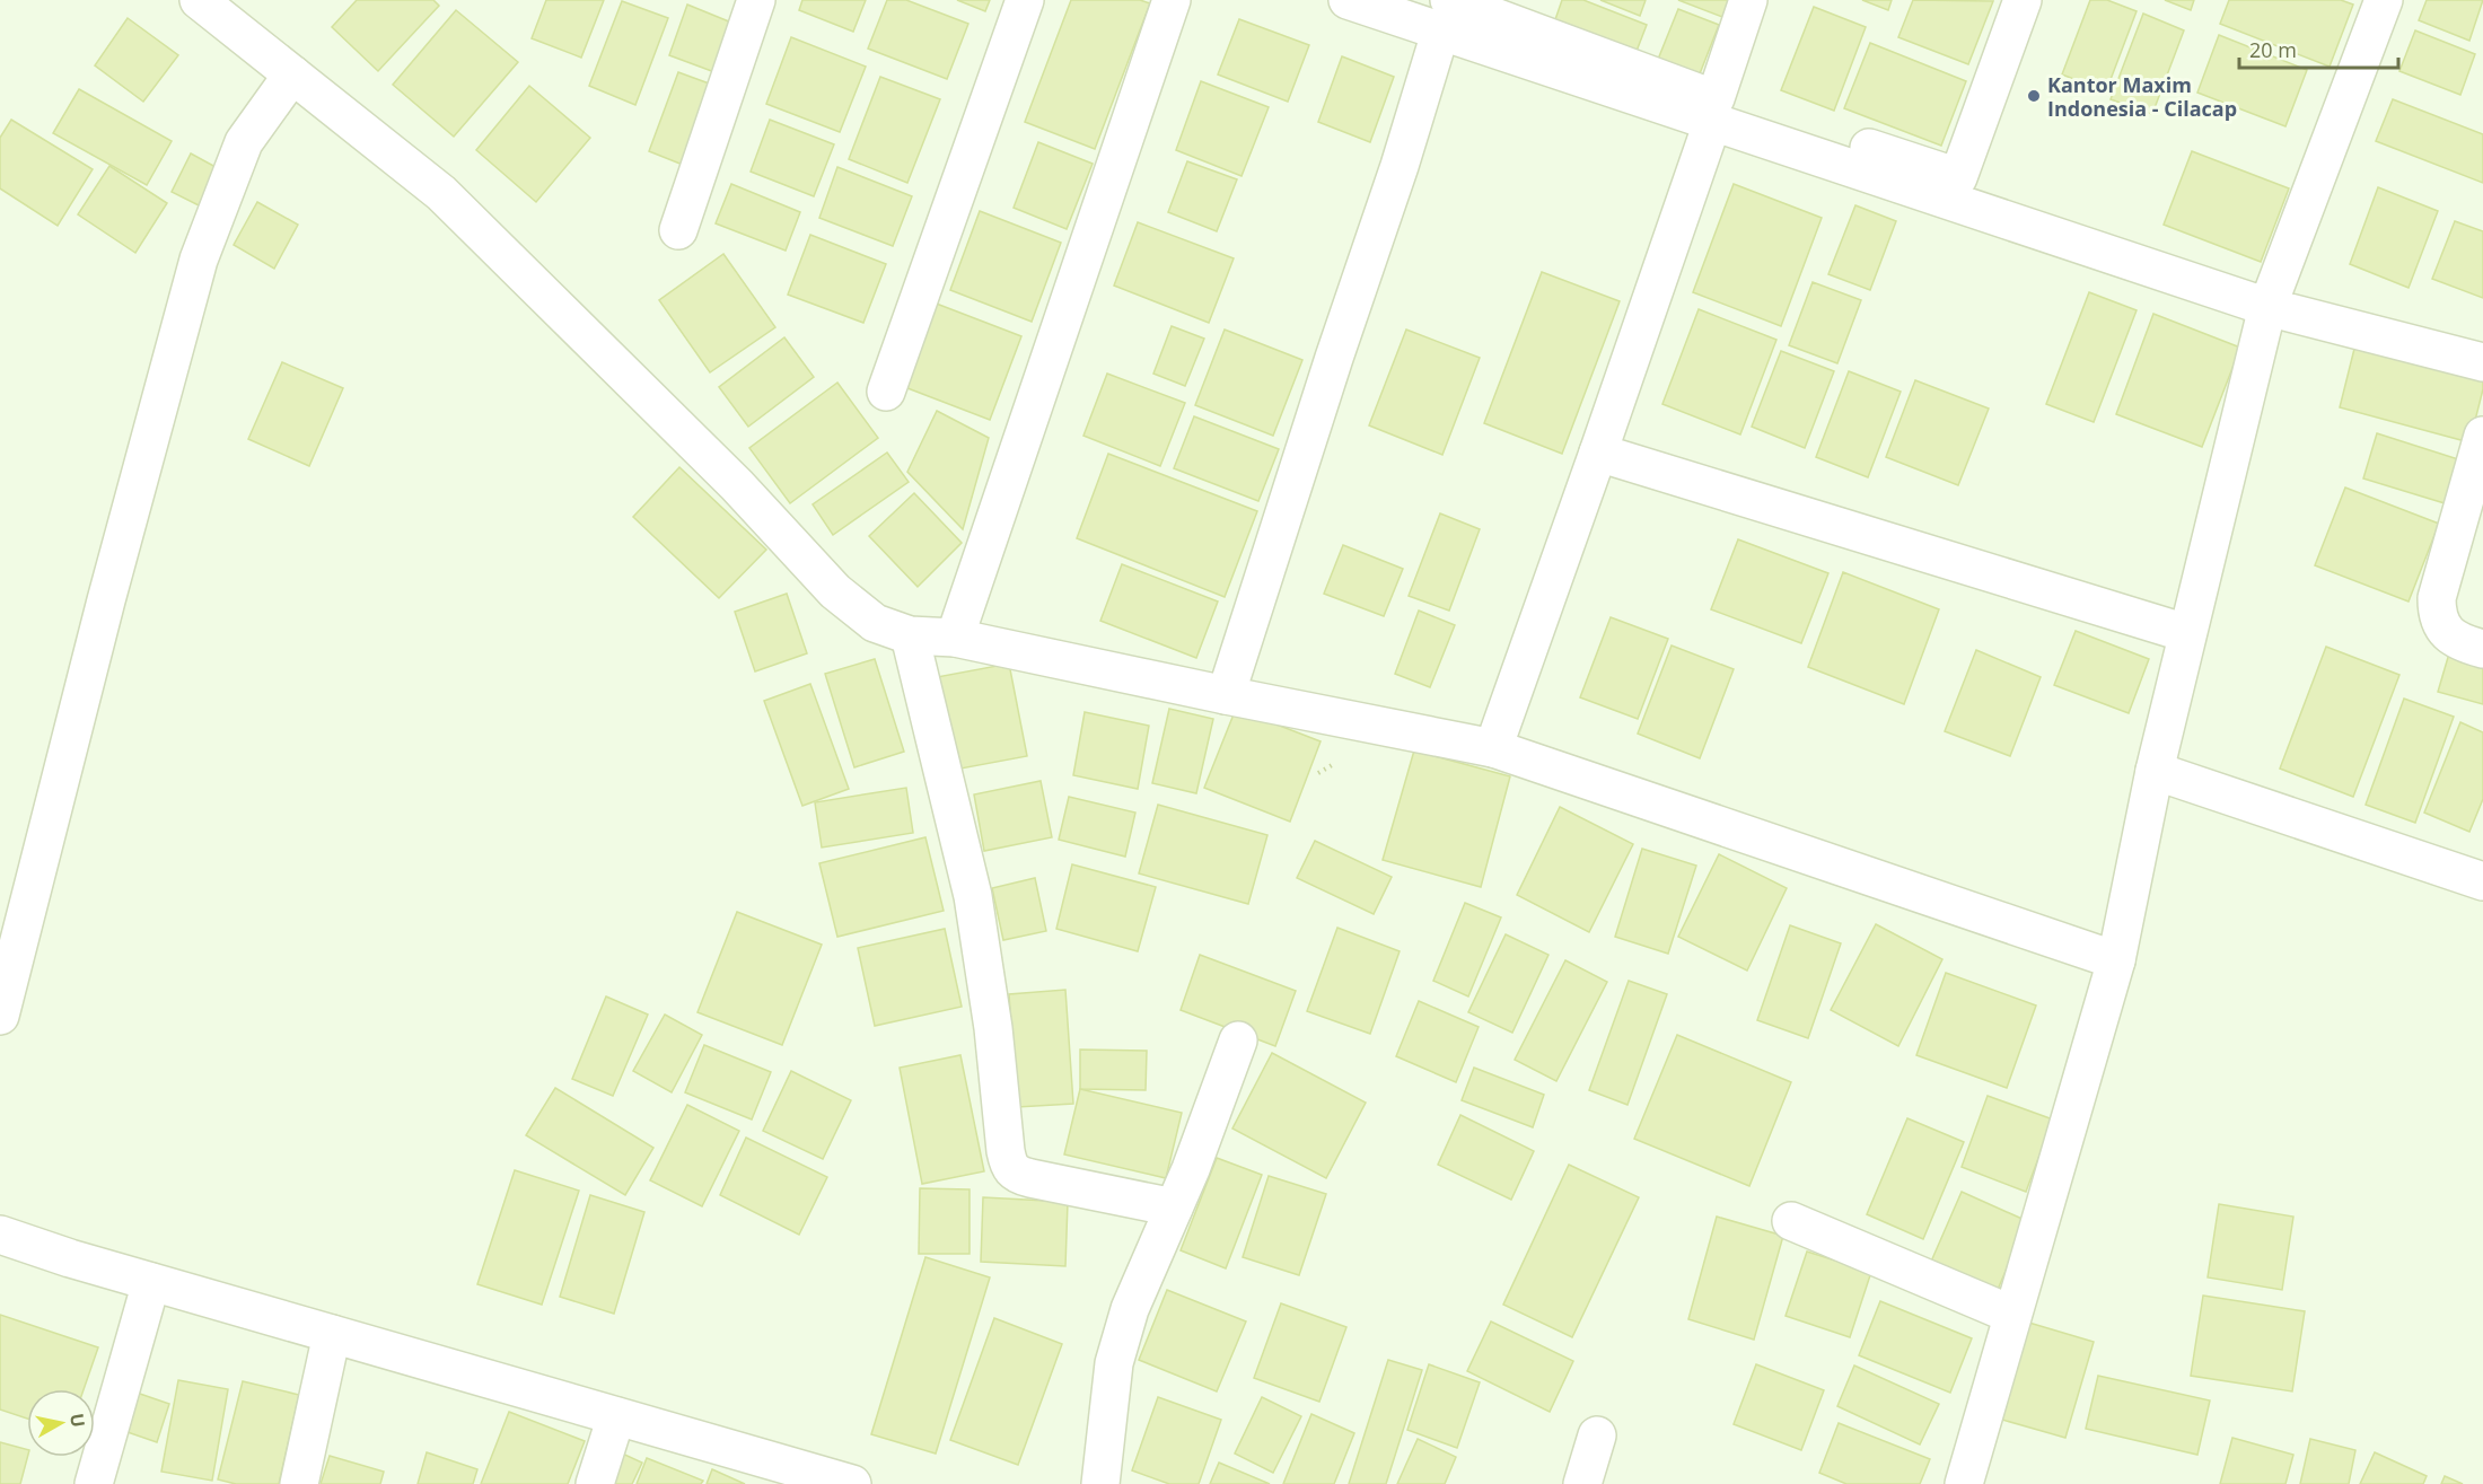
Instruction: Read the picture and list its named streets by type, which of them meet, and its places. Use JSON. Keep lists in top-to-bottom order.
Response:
{
  "places": ["Kantor Maxim Indonesia - Cilacap"],
  "scale_bar": "20 m",
  "north": "right"
}
